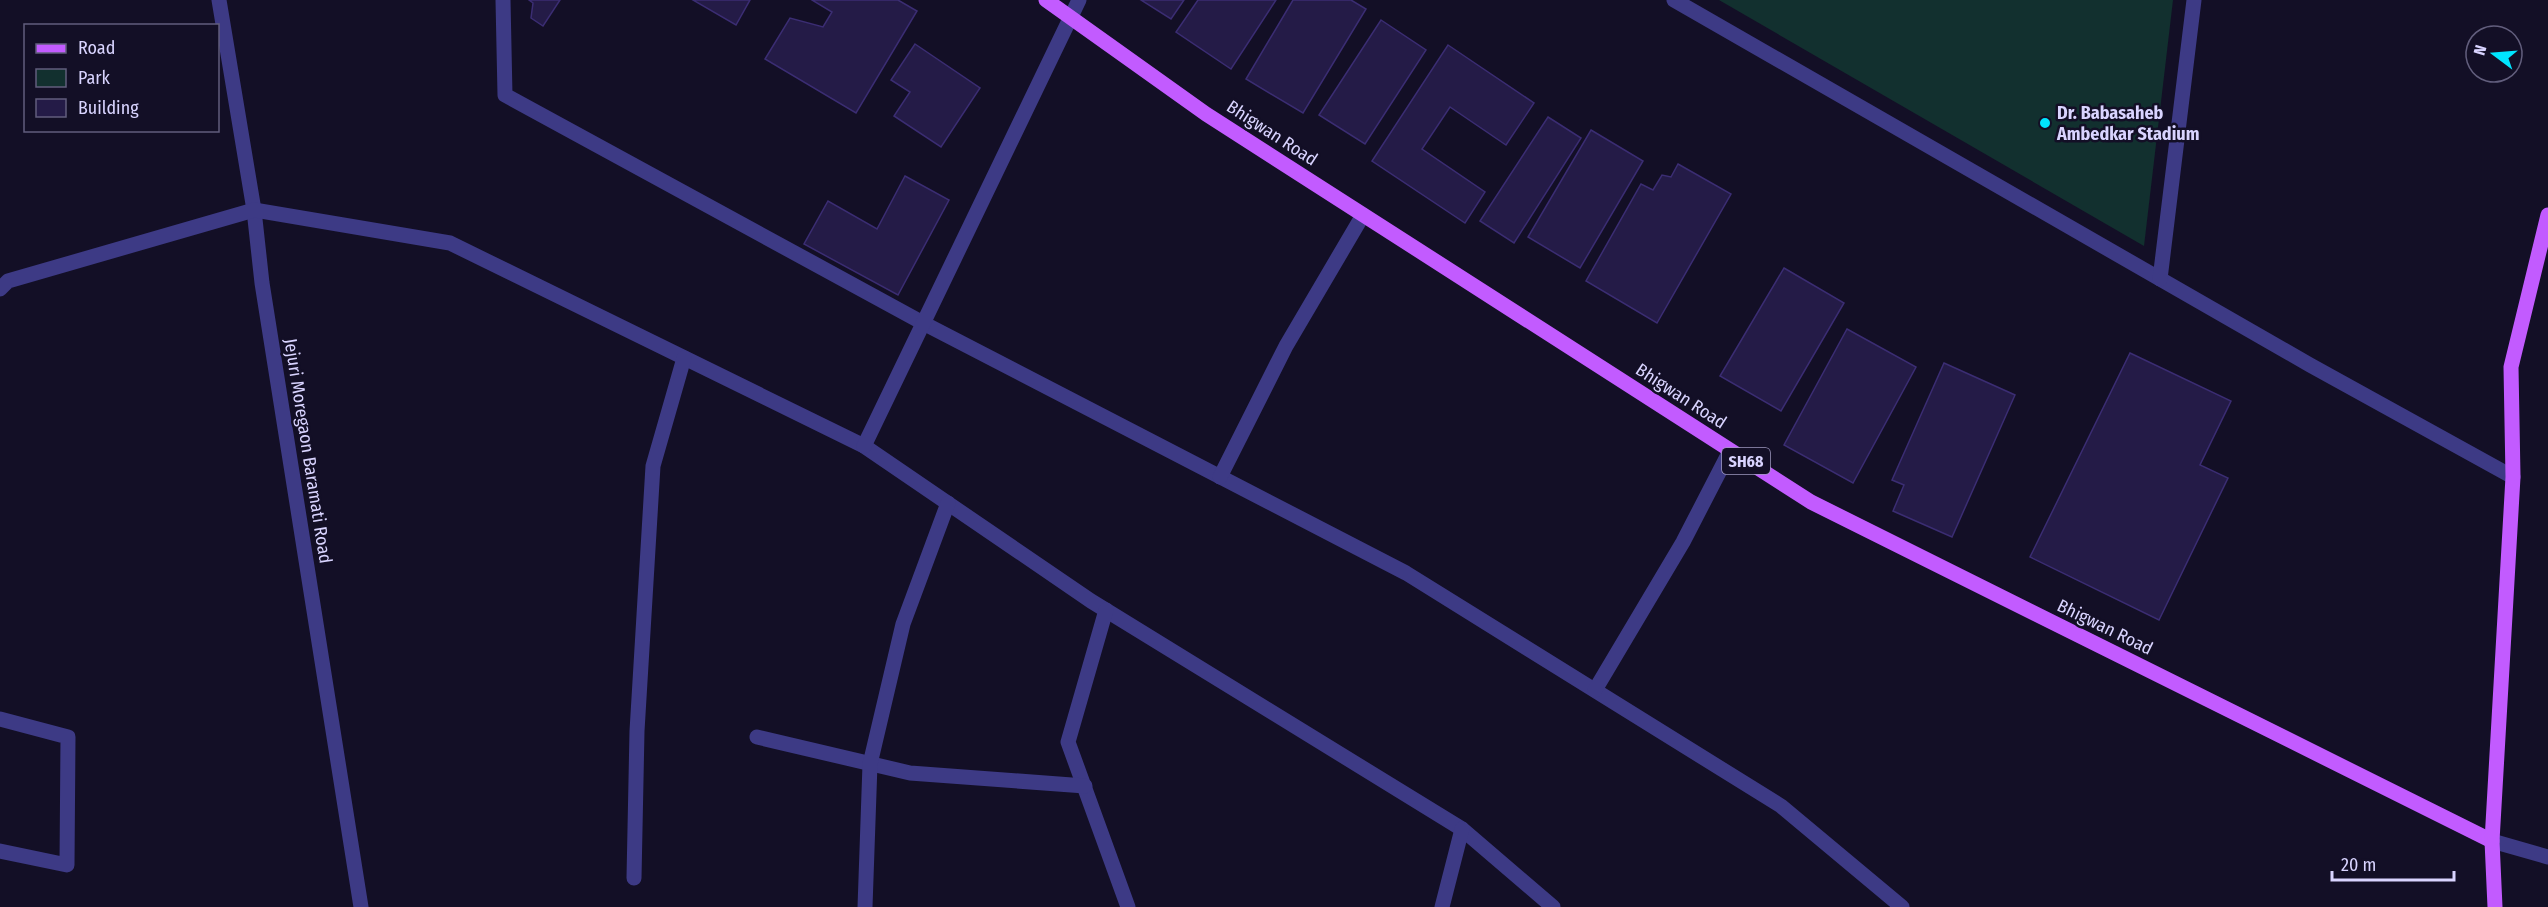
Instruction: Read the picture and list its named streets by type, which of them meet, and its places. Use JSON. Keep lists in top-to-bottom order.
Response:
{
  "streets": {
    "main road": ["Bhigwan Road", "SH68"],
    "street": ["Jejuri Moregaon Baramati Road"]
  },
  "places": ["Dr. Babasaheb Ambedkar Stadium"],
  "legend": ["Road", "Park", "Building"],
  "scale_bar": "20 m",
  "north": "left"
}
